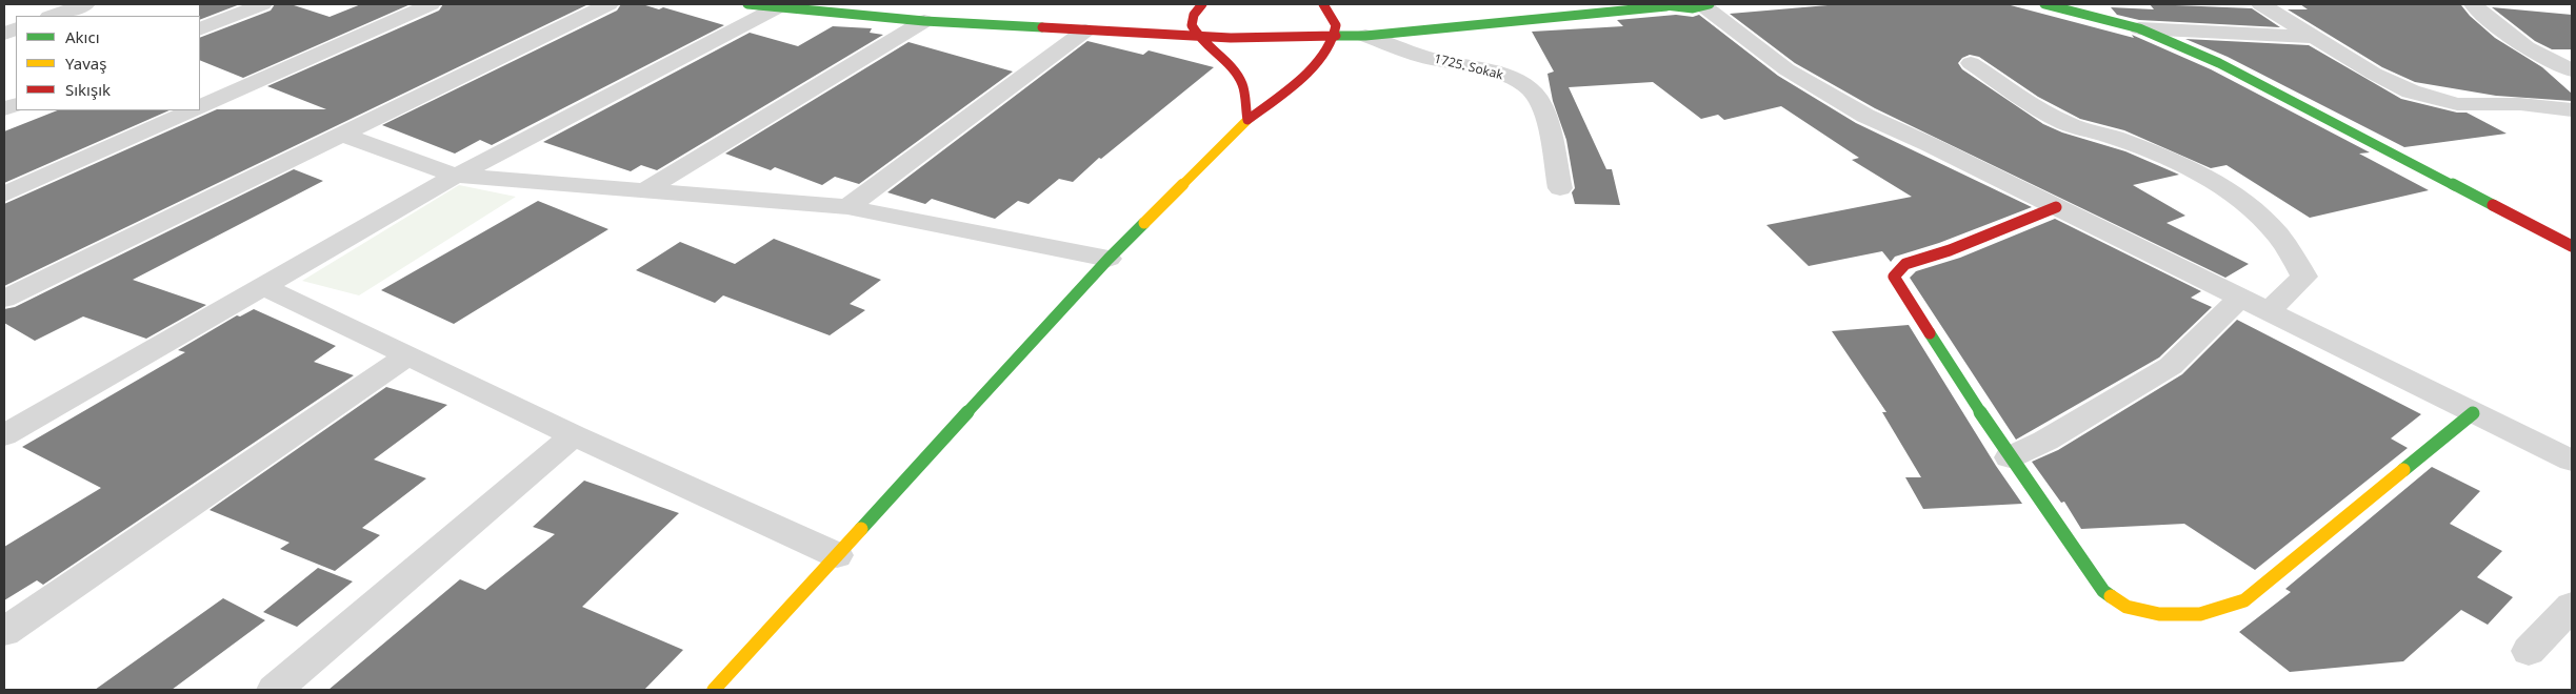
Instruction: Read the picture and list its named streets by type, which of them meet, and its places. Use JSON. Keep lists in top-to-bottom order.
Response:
{
  "streets": {
    "street": ["1725. Sokak"]
  },
  "legend": ["Akıcı", "Yavaş", "Sıkışık"]
}
